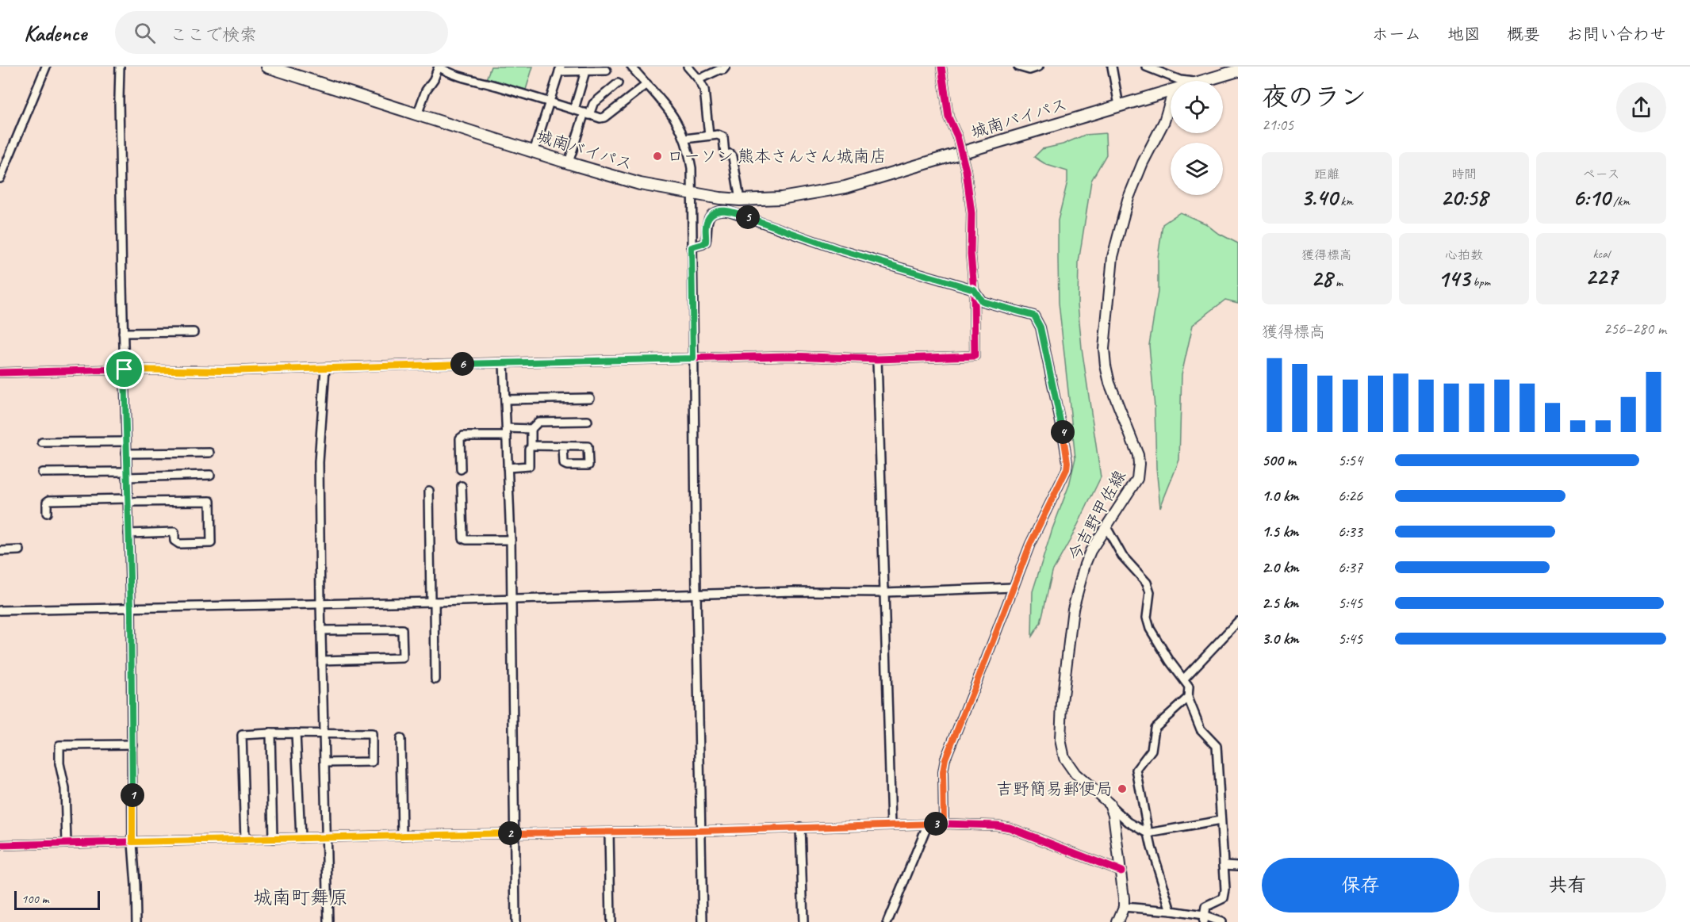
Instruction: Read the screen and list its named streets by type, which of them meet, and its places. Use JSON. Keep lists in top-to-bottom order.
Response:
{
  "streets": {
    "highway": ["城南バイパス"],
    "main road": ["今吉野甲佐線"]
  },
  "districts": ["城南町舞原"],
  "places": ["ローソン 熊本さんさん城南店", "吉野簡易郵便局"],
  "scale_bar": "100 m",
  "page": {
    "header": "Kadence",
    "search": "ここで検索",
    "nav": [
      "ホーム",
      "地図",
      "概要",
      "お問い合わせ"
    ],
    "heading": ["夜のラン", "21:05"],
    "stats": [
      ["距離", "3.40 km"],
      ["時間", "20:58"],
      ["ペース", "6:10 /km"],
      ["獲得標高", "28 m"],
      ["心拍数", "143 bpm"],
      ["kcal", "227"]
    ],
    "pins": [
      "5",
      "6",
      "4",
      "1",
      "3",
      "2"
    ],
    "chart": ["獲得標高", "256–280 m"],
    "list": [
      {
        "name": "500 m",
        "note": "5:54"
      },
      {
        "name": "1.0 km",
        "note": "6:26"
      },
      {
        "name": "1.5 km",
        "note": "6:33"
      },
      {
        "name": "2.0 km",
        "note": "6:37"
      },
      {
        "name": "2.5 km",
        "note": "5:45"
      },
      {
        "name": "3.0 km",
        "note": "5:45"
      }
    ],
    "buttons": ["保存", "共有"],
    "scale": "100 m"
  }
}
